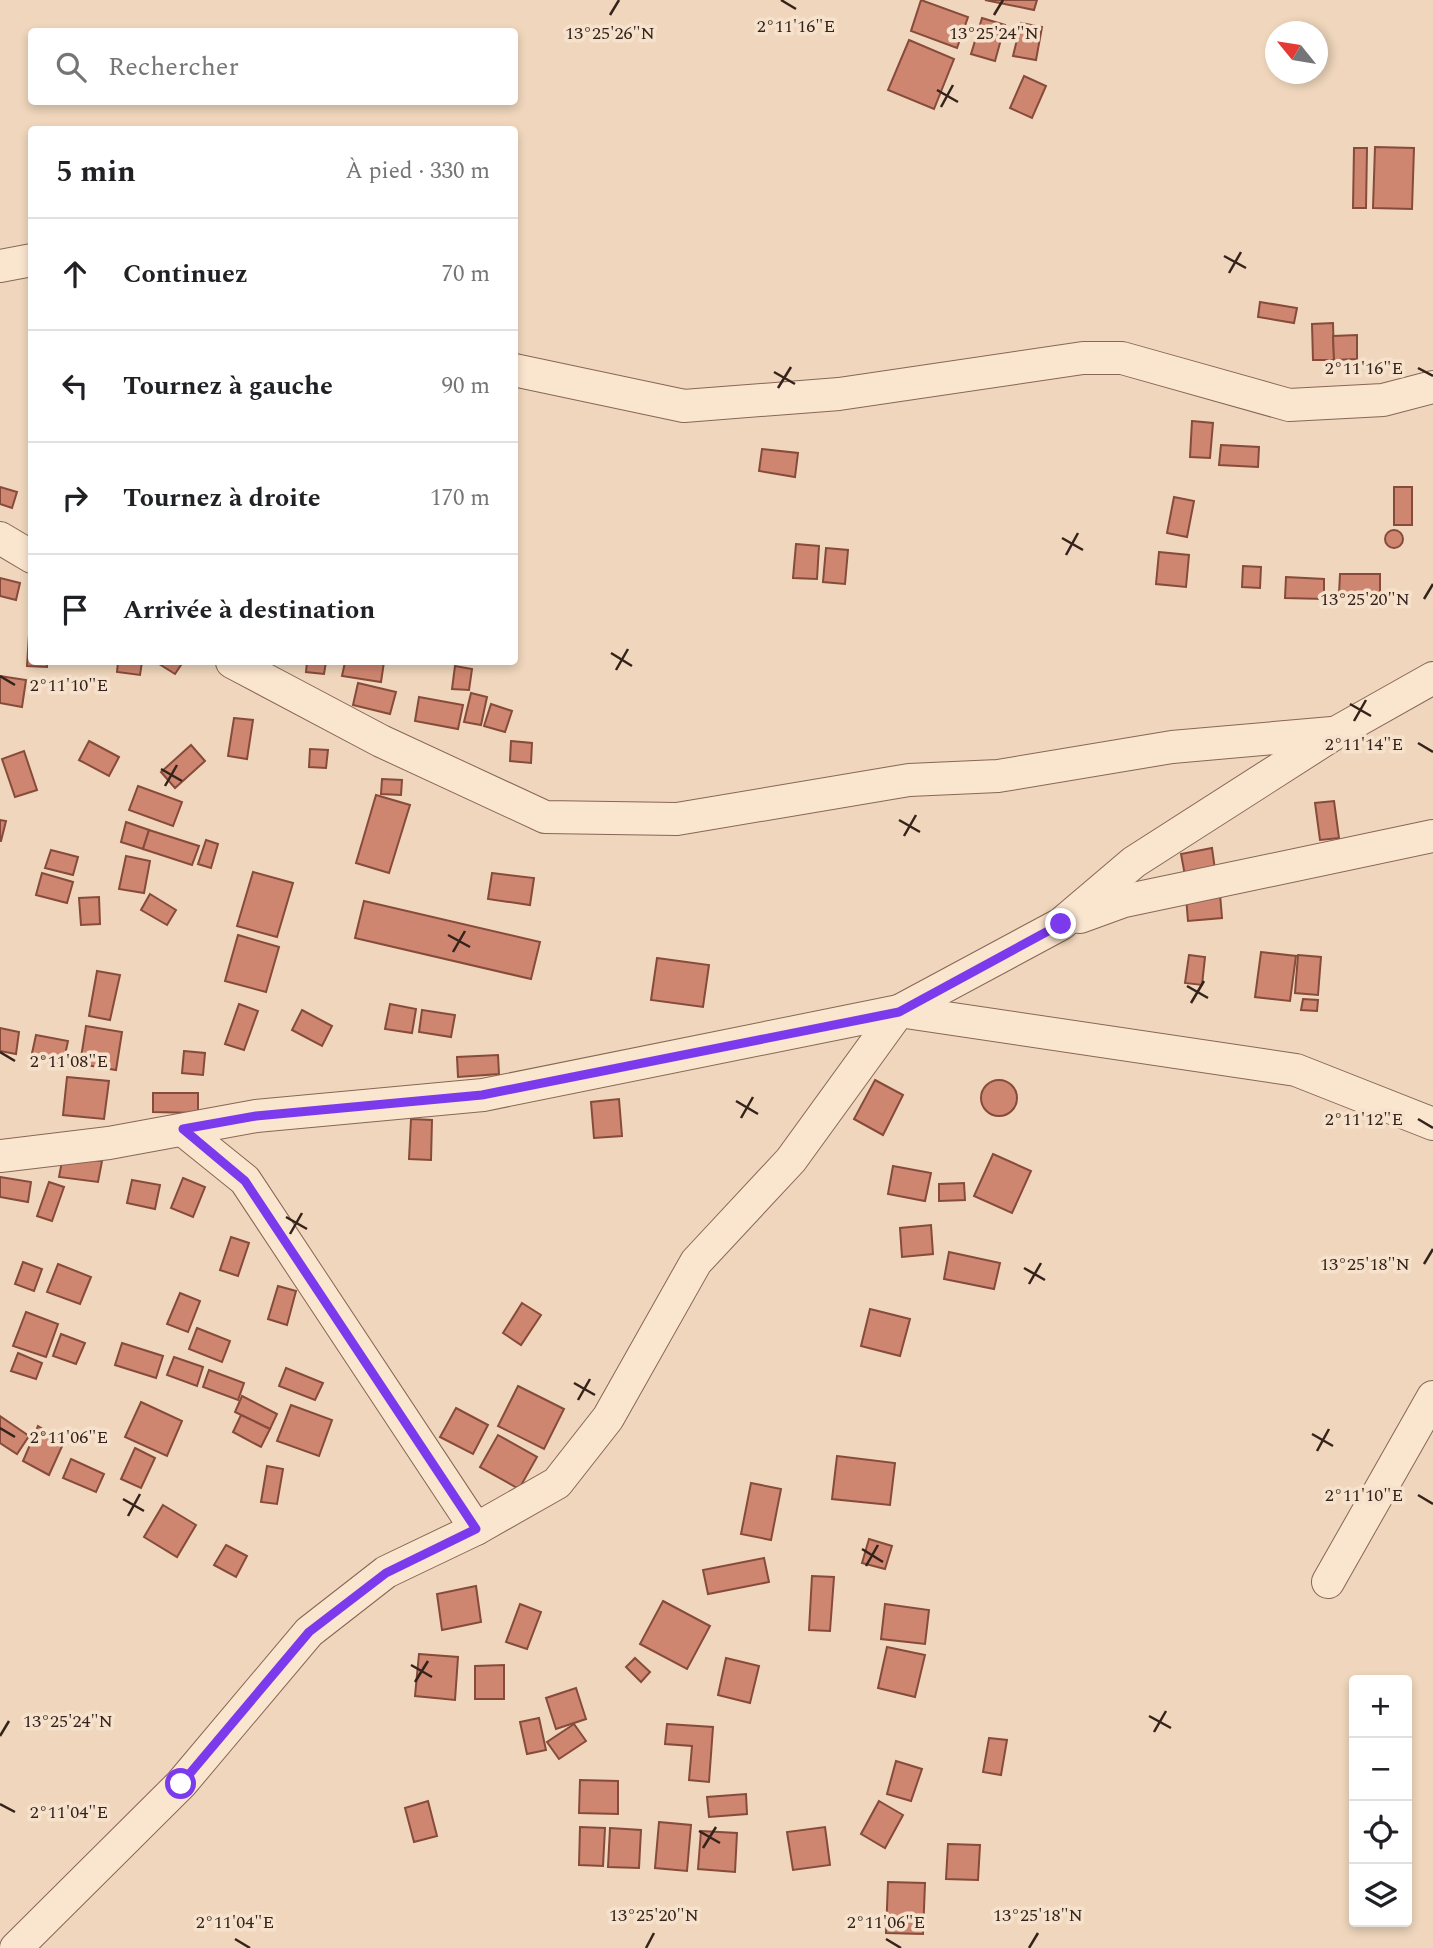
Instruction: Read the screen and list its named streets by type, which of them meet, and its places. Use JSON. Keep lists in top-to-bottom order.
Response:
{
  "north": "top left",
  "page": {
    "search": "Rechercher",
    "heading": ["5 min", "À pied · 330 m"],
    "list": [
      ["Continuez", "70 m"],
      ["Tournez à gauche", "90 m"],
      ["Tournez à droite", "170 m"],
      "Arrivée à destination"
    ],
    "map_buttons": ["+", "−"]
  },
  "coordinates": [
    "2°11'16\"E",
    "13°25'26\"N",
    "13°25'24\"N",
    "13°25'20\"N",
    "2°11'10\"E",
    "2°11'14\"E",
    "2°11'08\"E",
    "2°11'12\"E",
    "13°25'18\"N",
    "2°11'06\"E",
    "2°11'04\"E"
  ]
}
